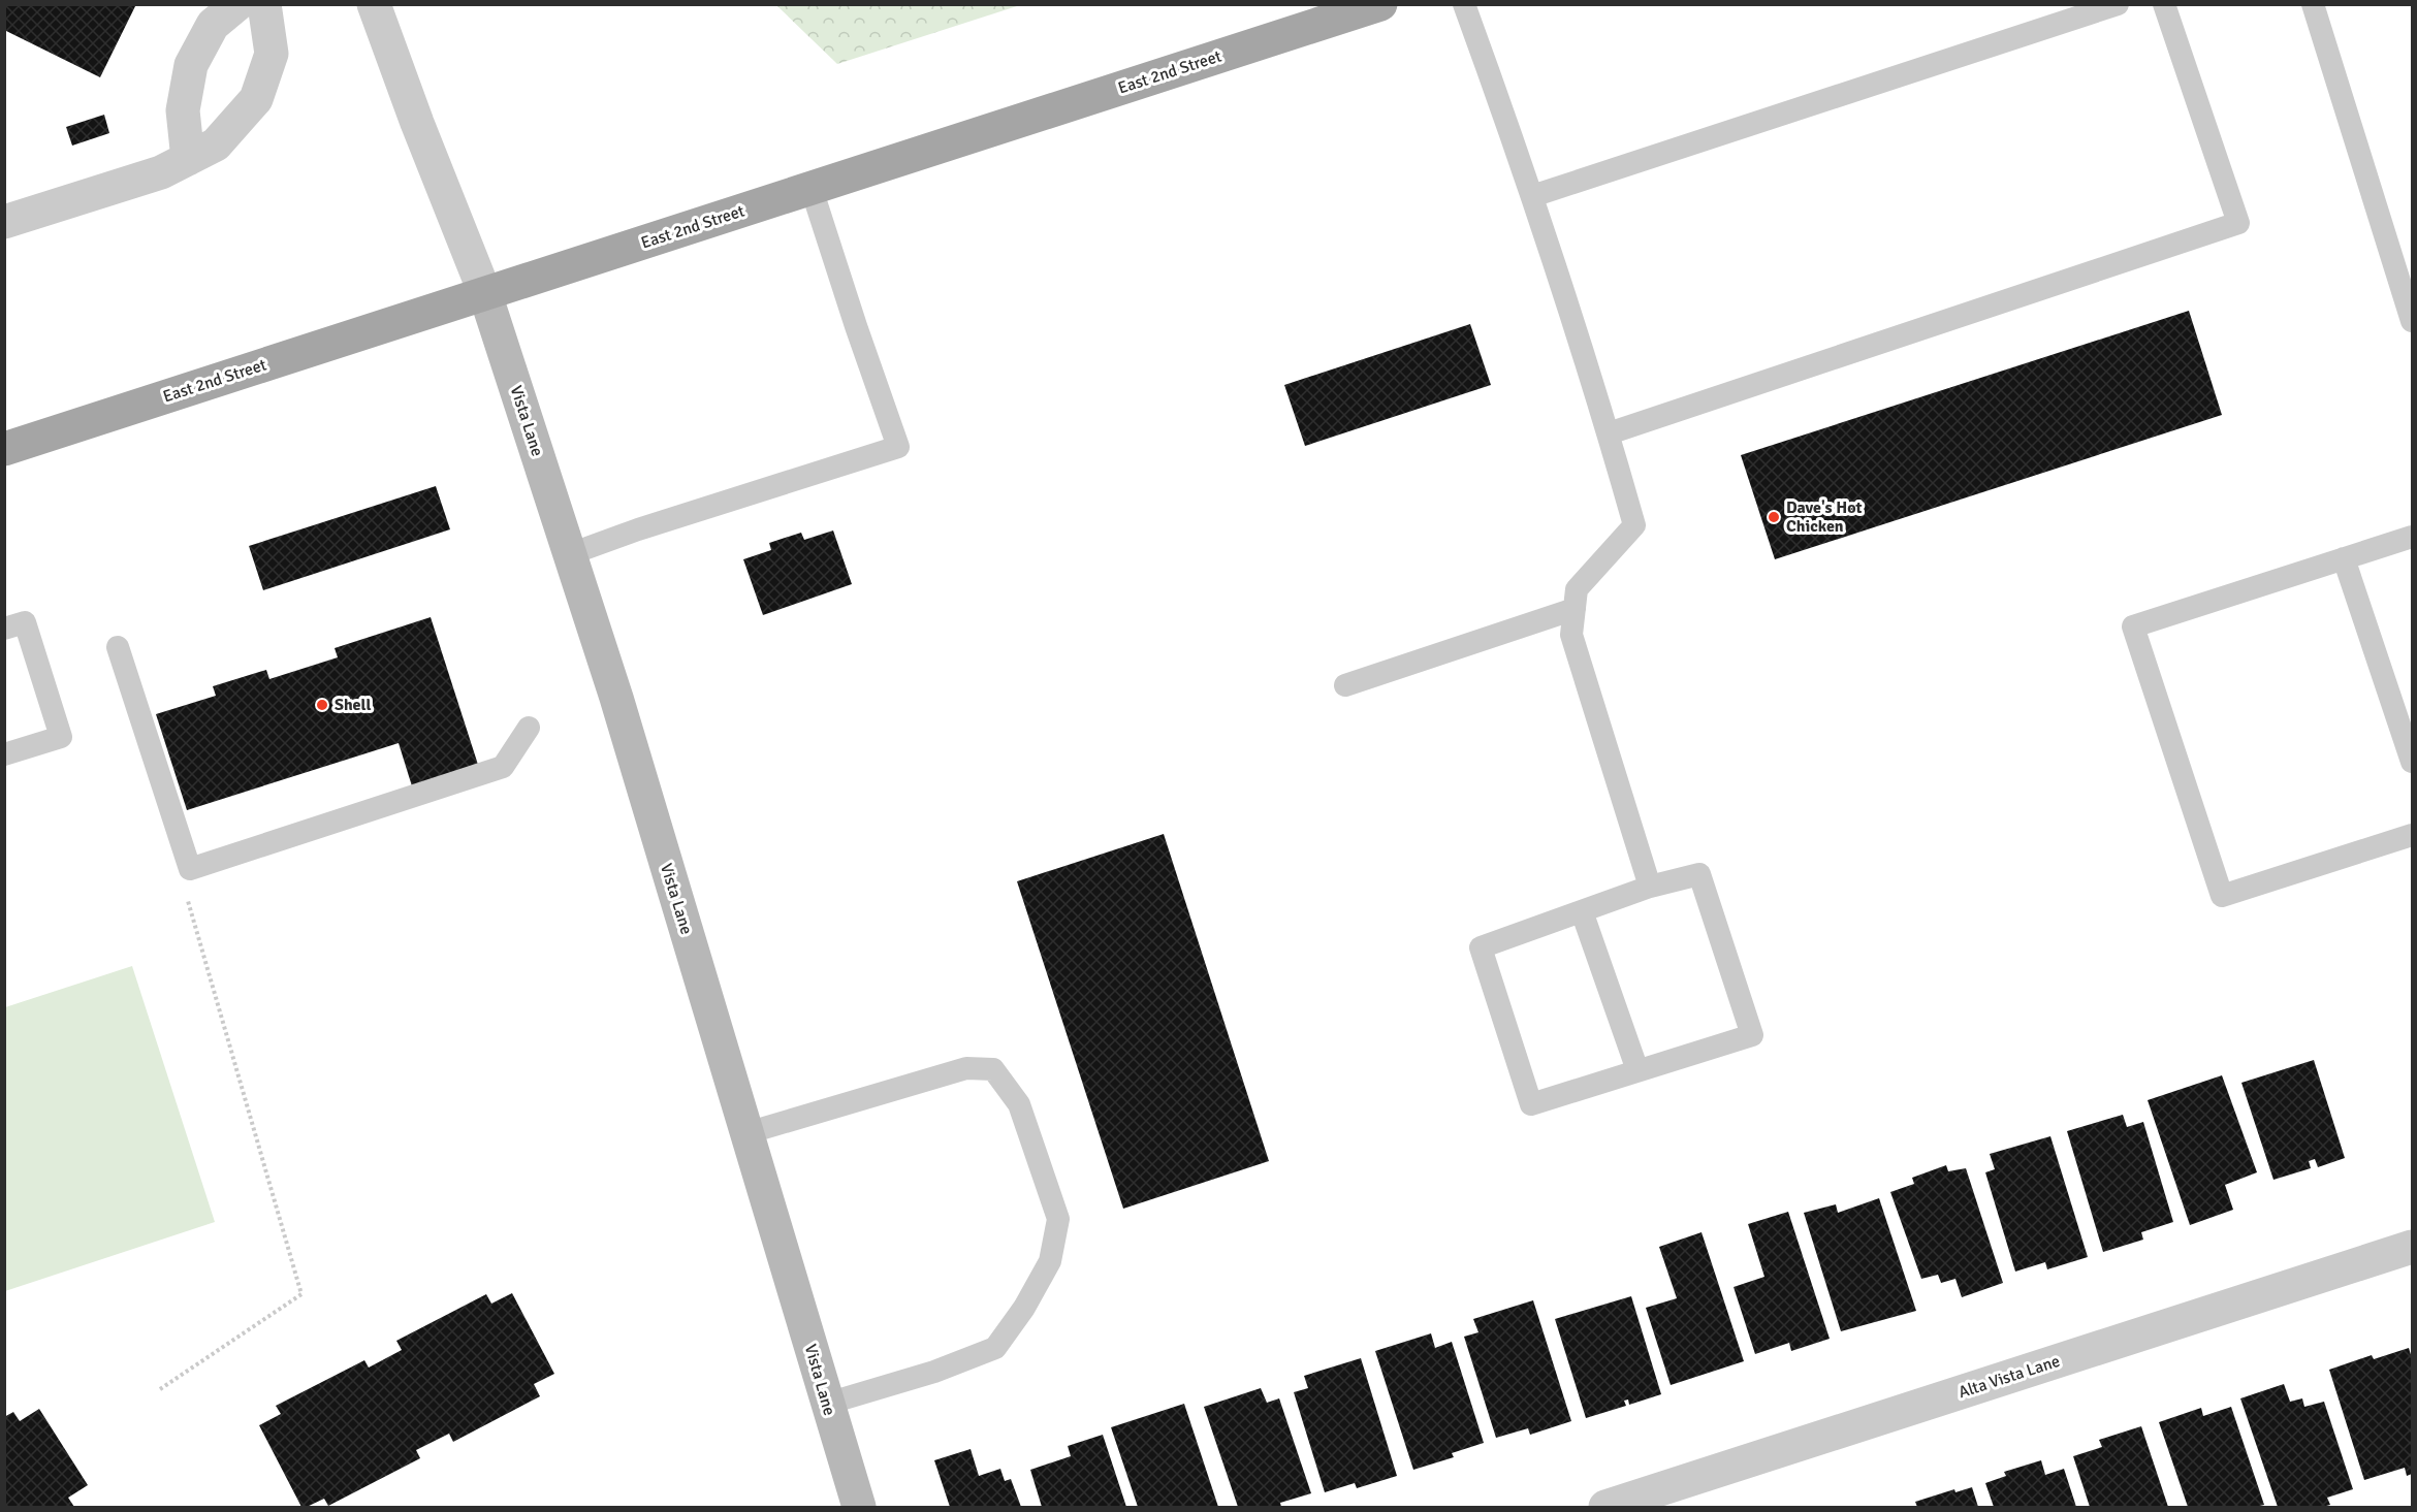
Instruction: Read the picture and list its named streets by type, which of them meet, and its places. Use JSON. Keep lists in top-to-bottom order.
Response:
{
  "streets": {
    "main road": ["East 2nd Street"],
    "street": ["Vista Lane", "Alta Vista Lane"]
  },
  "crossings": [
    ["East 2nd Street", "Vista Lane"]
  ],
  "places": ["Dave's Hot Chicken", "Shell"]
}
